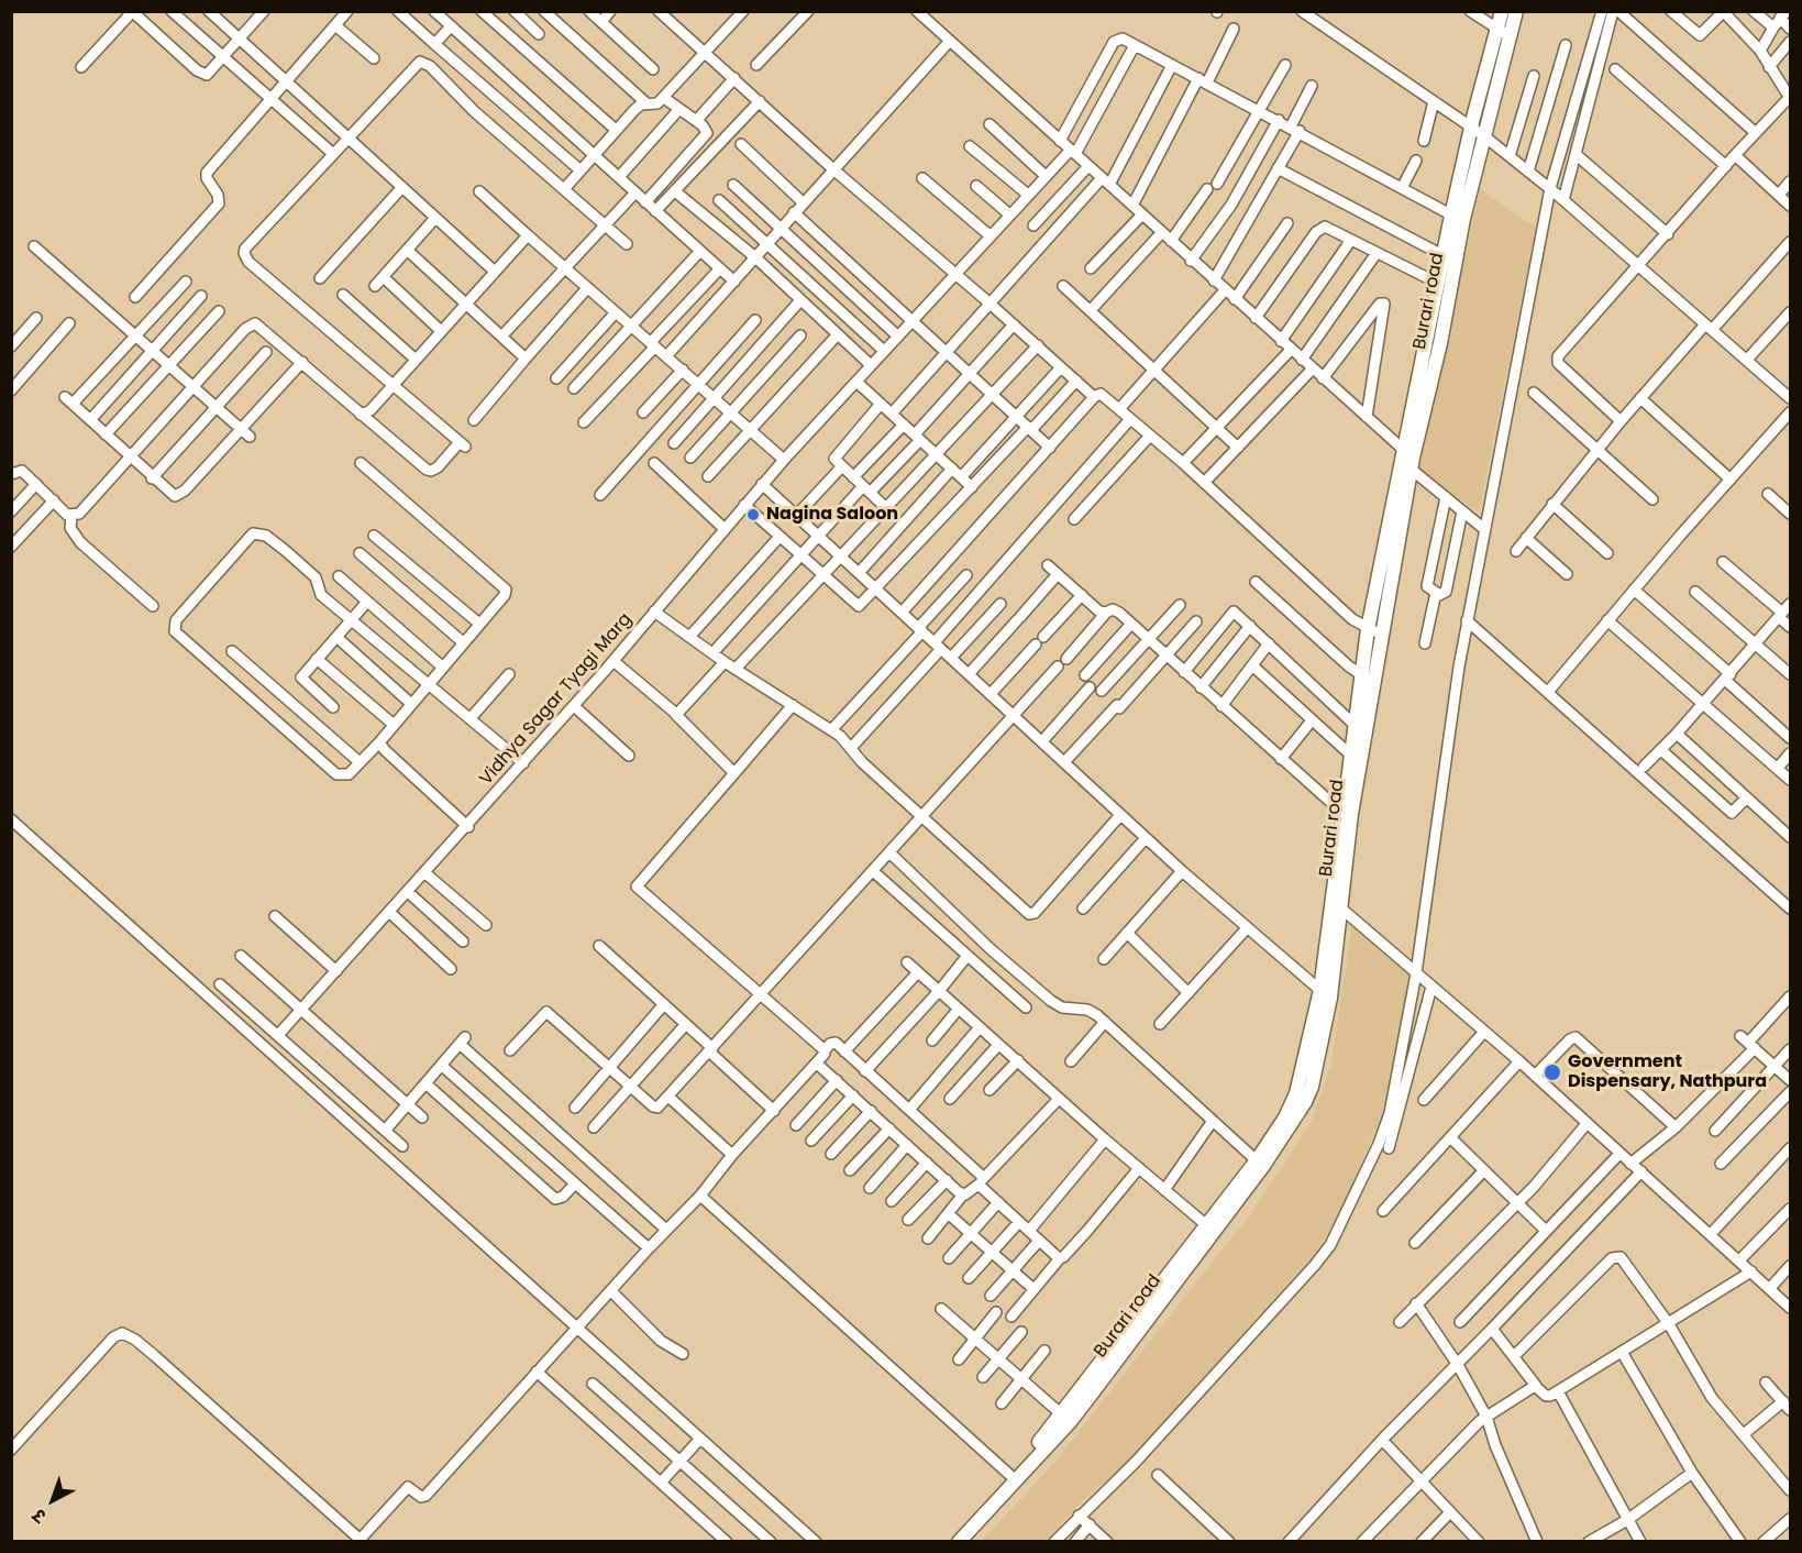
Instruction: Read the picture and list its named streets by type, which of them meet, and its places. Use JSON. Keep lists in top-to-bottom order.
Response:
{
  "streets": {
    "main road": ["Burari road"],
    "street": ["Vidhya Sagar Tyagi Marg"]
  },
  "places": ["Nagina Saloon", "Government Dispensary, Nathpura"],
  "north": "bottom left"
}
